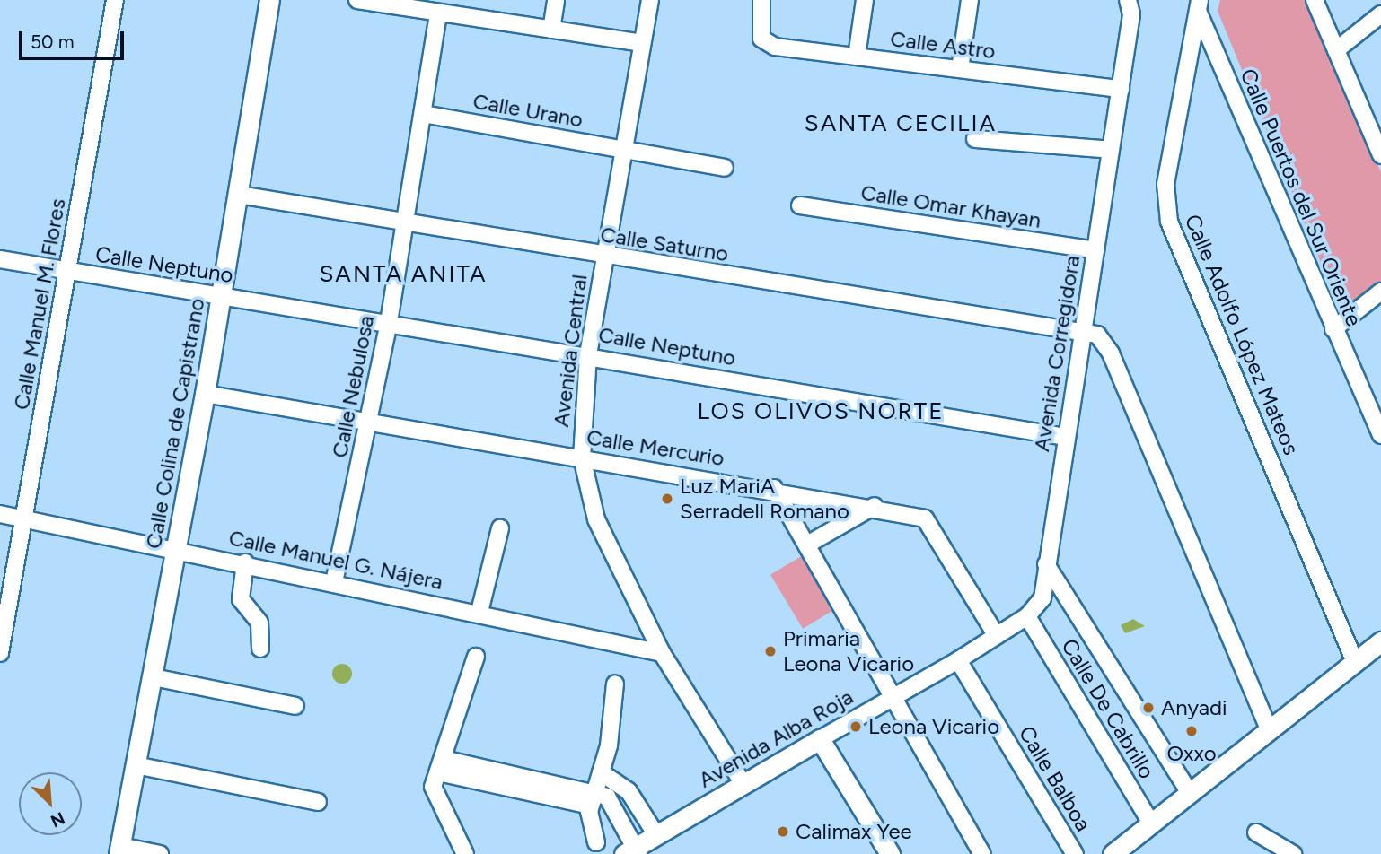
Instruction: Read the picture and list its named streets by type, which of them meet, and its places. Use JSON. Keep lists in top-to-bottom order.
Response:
{
  "streets": {
    "main road": ["Calle Colina de Capistrano", "Avenida Alba Roja"],
    "street": [
      "Calle Astro",
      "Calle Urano",
      "Calle Puertos del Sur Oriente",
      "Calle Omar Khayan",
      "Calle Saturno",
      "Calle Neptuno",
      "Calle Manuel M. Flores",
      "Calle Adolfo López Mateos",
      "Avenida Central",
      "Avenida Corregidora",
      "Calle Nebulosa",
      "Calle Mercurio",
      "Calle Manuel G. Nájera",
      "Calle De Cabrillo",
      "Calle Balboa"
    ]
  },
  "crossings": [
    ["Calle Astro", "Avenida Corregidora"],
    ["Calle Urano", "Avenida Central"],
    ["Calle Urano", "Calle Nebulosa"],
    ["Calle Puertos del Sur Oriente", "Calle Adolfo López Mateos"],
    ["Calle Omar Khayan", "Avenida Corregidora"],
    ["Calle Saturno", "Avenida Central"],
    ["Calle Saturno", "Avenida Corregidora"],
    ["Calle Saturno", "Calle Nebulosa"],
    ["Calle Saturno", "Calle Colina de Capistrano"],
    ["Calle Neptuno", "Calle Manuel M. Flores"],
    ["Calle Neptuno", "Avenida Central"],
    ["Calle Neptuno", "Avenida Corregidora"],
    ["Calle Neptuno", "Calle Nebulosa"],
    ["Calle Neptuno", "Calle Colina de Capistrano"],
    ["Calle Manuel M. Flores", "Calle Manuel G. Nájera"],
    ["Avenida Central", "Calle Mercurio"],
    ["Avenida Central", "Calle Manuel G. Nájera"],
    ["Avenida Central", "Avenida Alba Roja"],
    ["Avenida Corregidora", "Avenida Alba Roja"],
    ["Calle Nebulosa", "Calle Mercurio"],
    ["Calle Nebulosa", "Calle Manuel G. Nájera"],
    ["Calle Colina de Capistrano", "Calle Mercurio"],
    ["Calle Colina de Capistrano", "Calle Manuel G. Nájera"],
    ["Calle Mercurio", "Avenida Alba Roja"],
    ["Calle De Cabrillo", "Avenida Alba Roja"],
    ["Avenida Alba Roja", "Calle Balboa"]
  ],
  "districts": ["SANTA CECILIA", "SANTA ANITA", "LOS OLIVOS NORTE"],
  "places": [
    "Luz MariA Serradell Romano",
    "Primaria Leona Vicario",
    "Anyadi",
    "Leona Vicario",
    "Oxxo",
    "Calimax Yee"
  ],
  "scale_bar": "50 m",
  "north": "bottom right"
}
